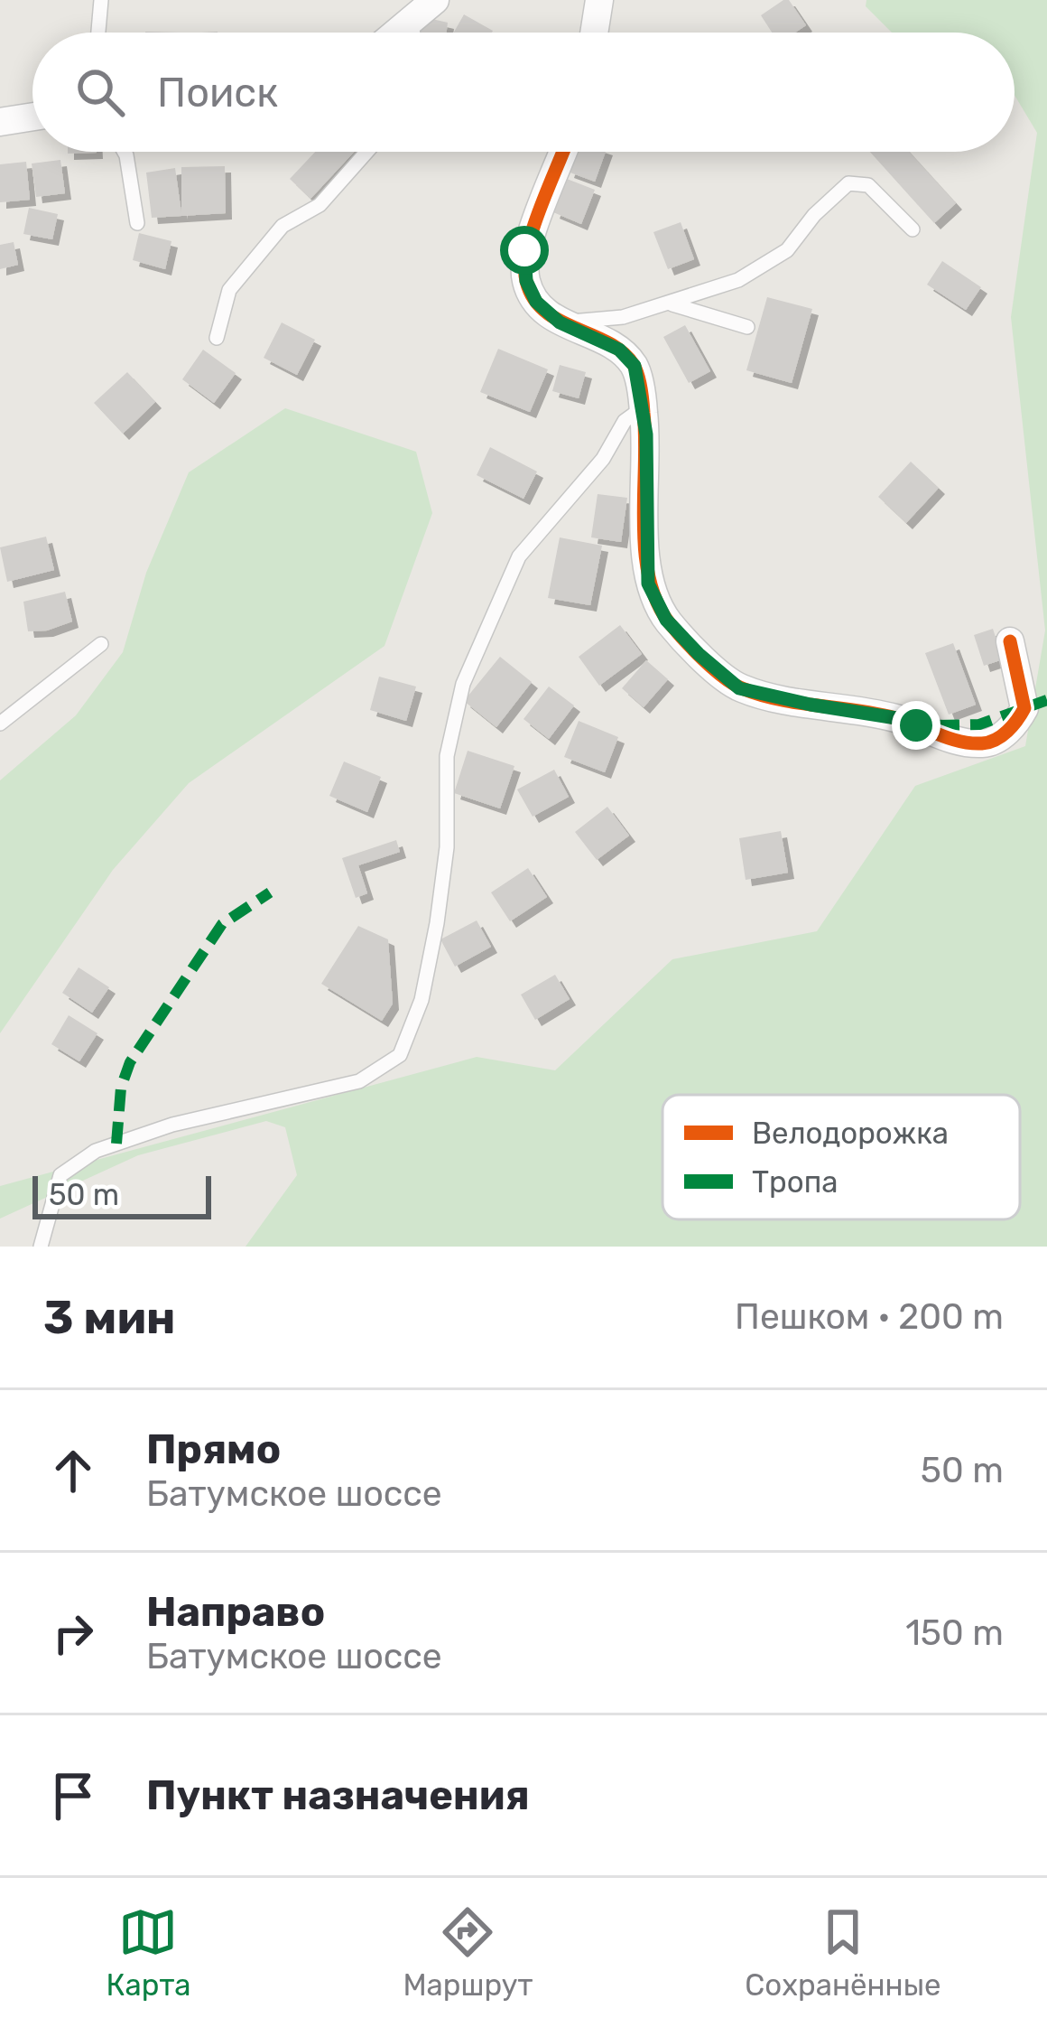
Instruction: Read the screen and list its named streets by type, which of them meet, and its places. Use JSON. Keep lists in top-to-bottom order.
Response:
{
  "legend": ["Велодорожка", "Тропа"],
  "scale_bar": "50 m",
  "page": {
    "search": "Поиск",
    "scale": "50 m",
    "heading": ["3 мин", "Пешком · 200 m"],
    "list": [
      ["Прямо", "Батумское шоссе", "50 m"],
      ["Направо", "Батумское шоссе", "150 m"],
      "Пункт назначения"
    ],
    "nav": ["Карта", "Маршрут", "Сохранённые"]
  }
}
